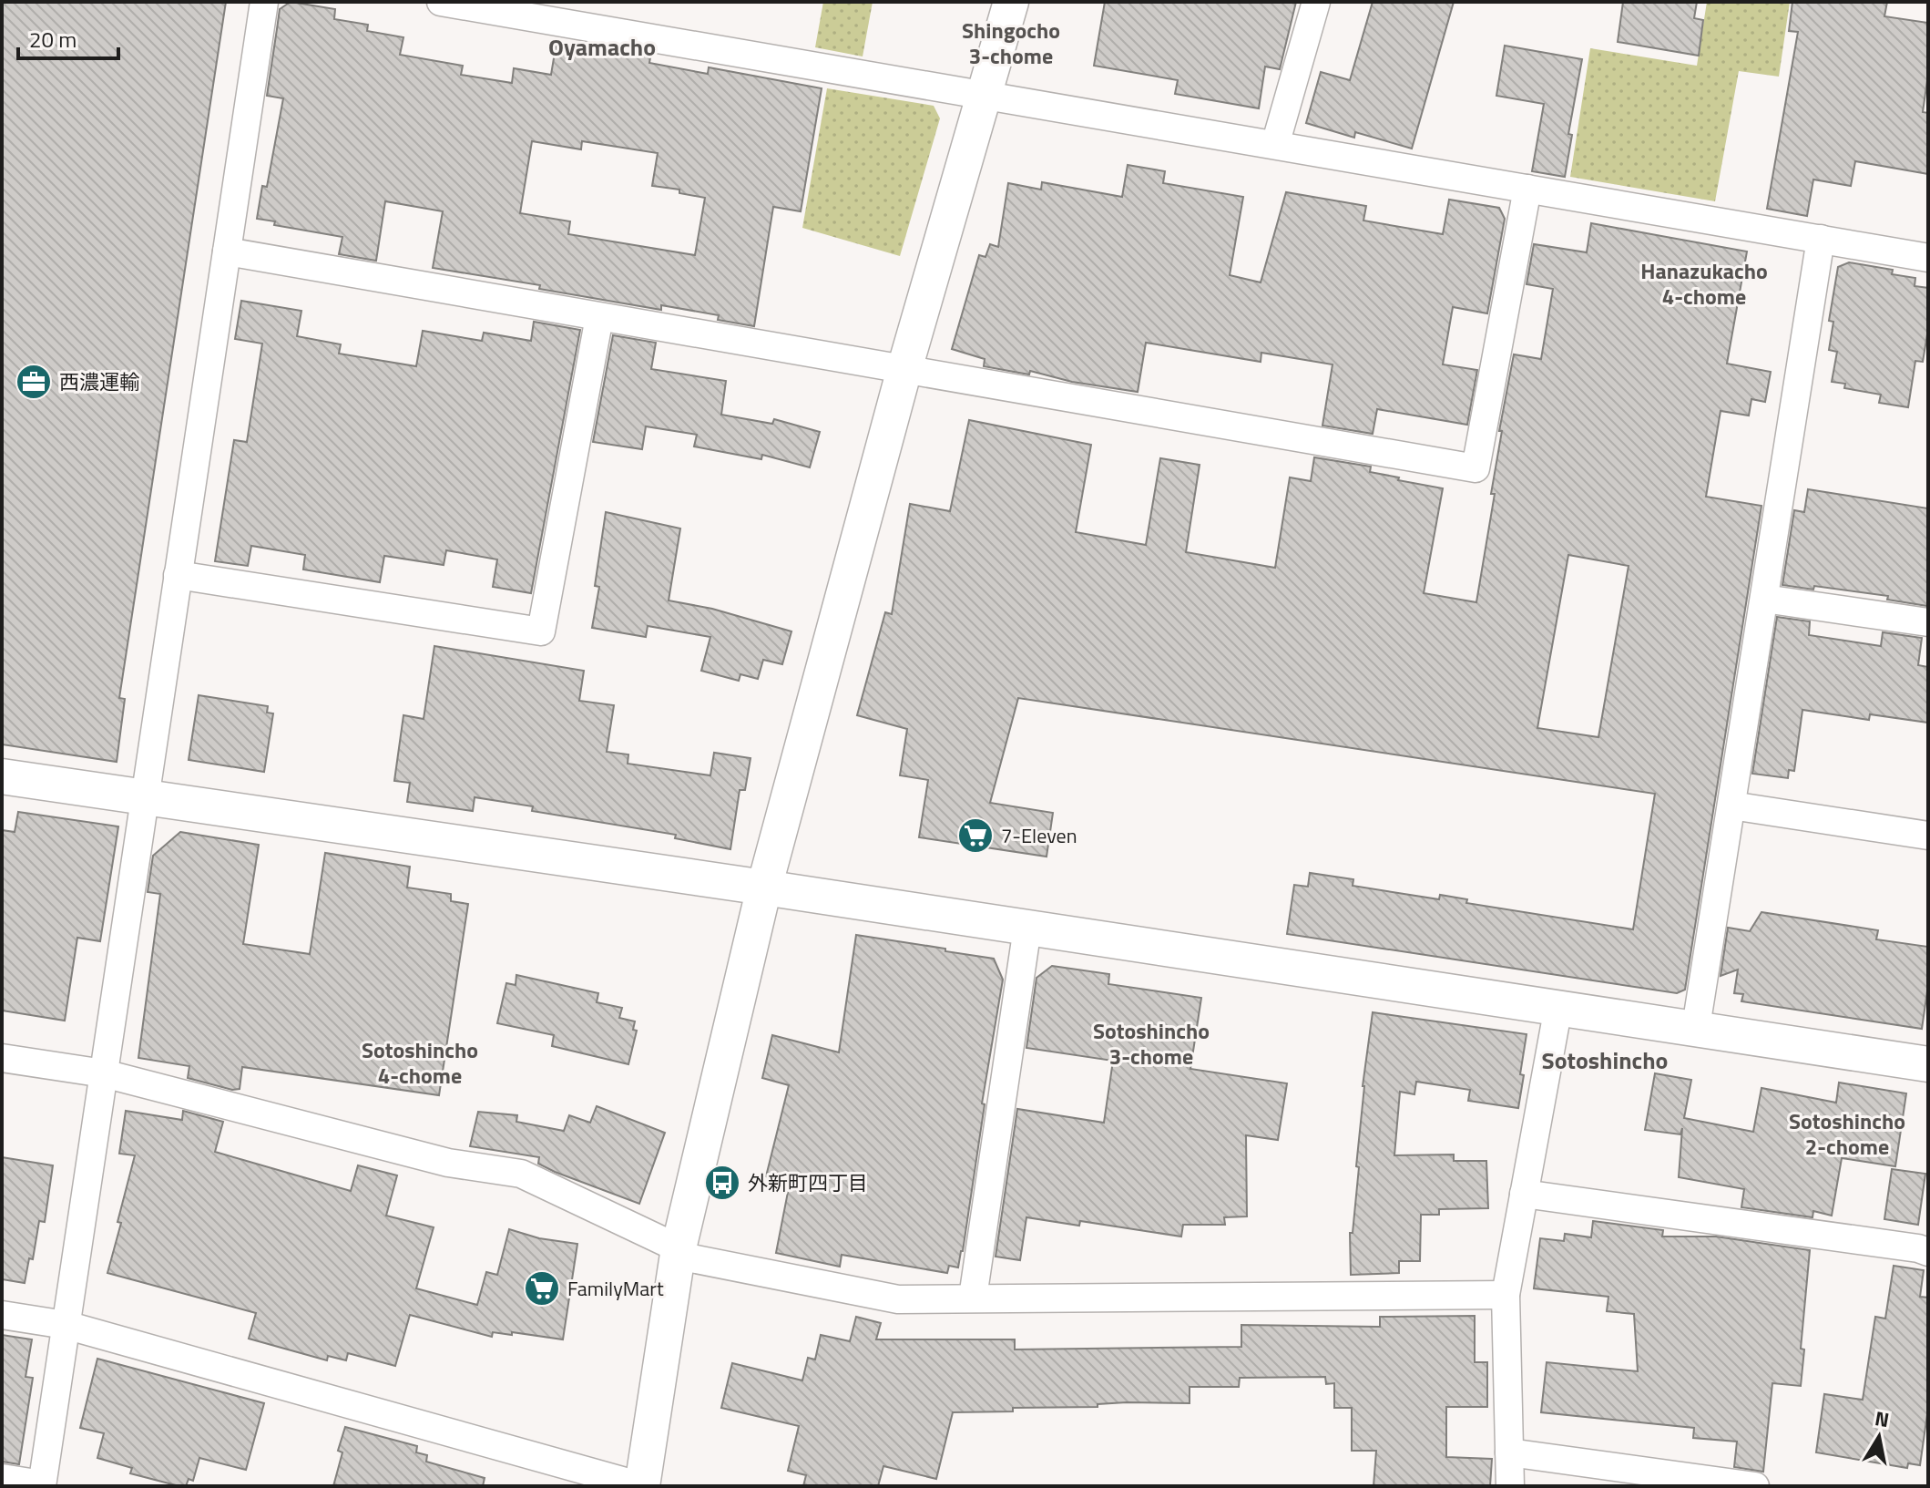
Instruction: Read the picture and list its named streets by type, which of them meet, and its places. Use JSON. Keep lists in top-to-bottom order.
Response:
{
  "districts": [
    "Shingocho 3-chome",
    "Oyamacho",
    "Hanazukacho 4-chome",
    "Sotoshincho 3-chome",
    "Sotoshincho 4-chome",
    "Sotoshincho",
    "Sotoshincho 2-chome"
  ],
  "places": {
    "office": ["西濃運輸"],
    "supermarket": ["7-Eleven", "FamilyMart"],
    "bus stop": ["外新町四丁目"]
  },
  "scale_bar": "20 m",
  "north": "top"
}
